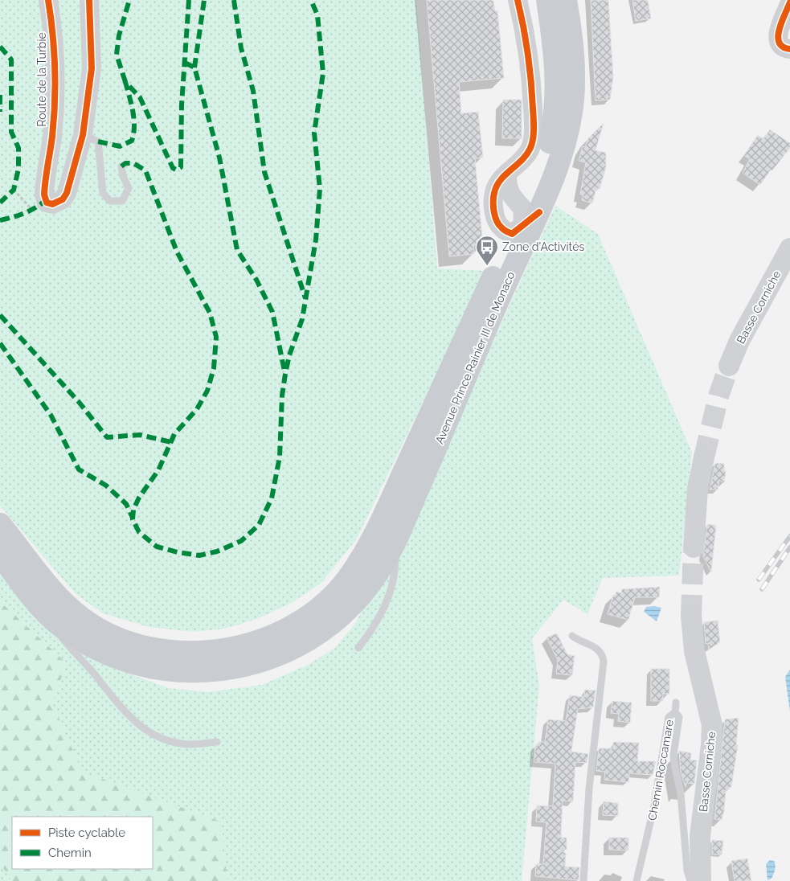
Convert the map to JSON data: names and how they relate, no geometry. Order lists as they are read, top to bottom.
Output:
{
  "streets": {
    "main road": ["Basse Corniche", "Avenue Prince Rainier III de Monaco"],
    "street": ["Route de la Turbie"],
    "lane": ["Chemin Roccamare"]
  },
  "places": {
    "bus stop": ["Zone d'Activités"]
  },
  "legend": ["Piste cyclable", "Chemin"]
}
